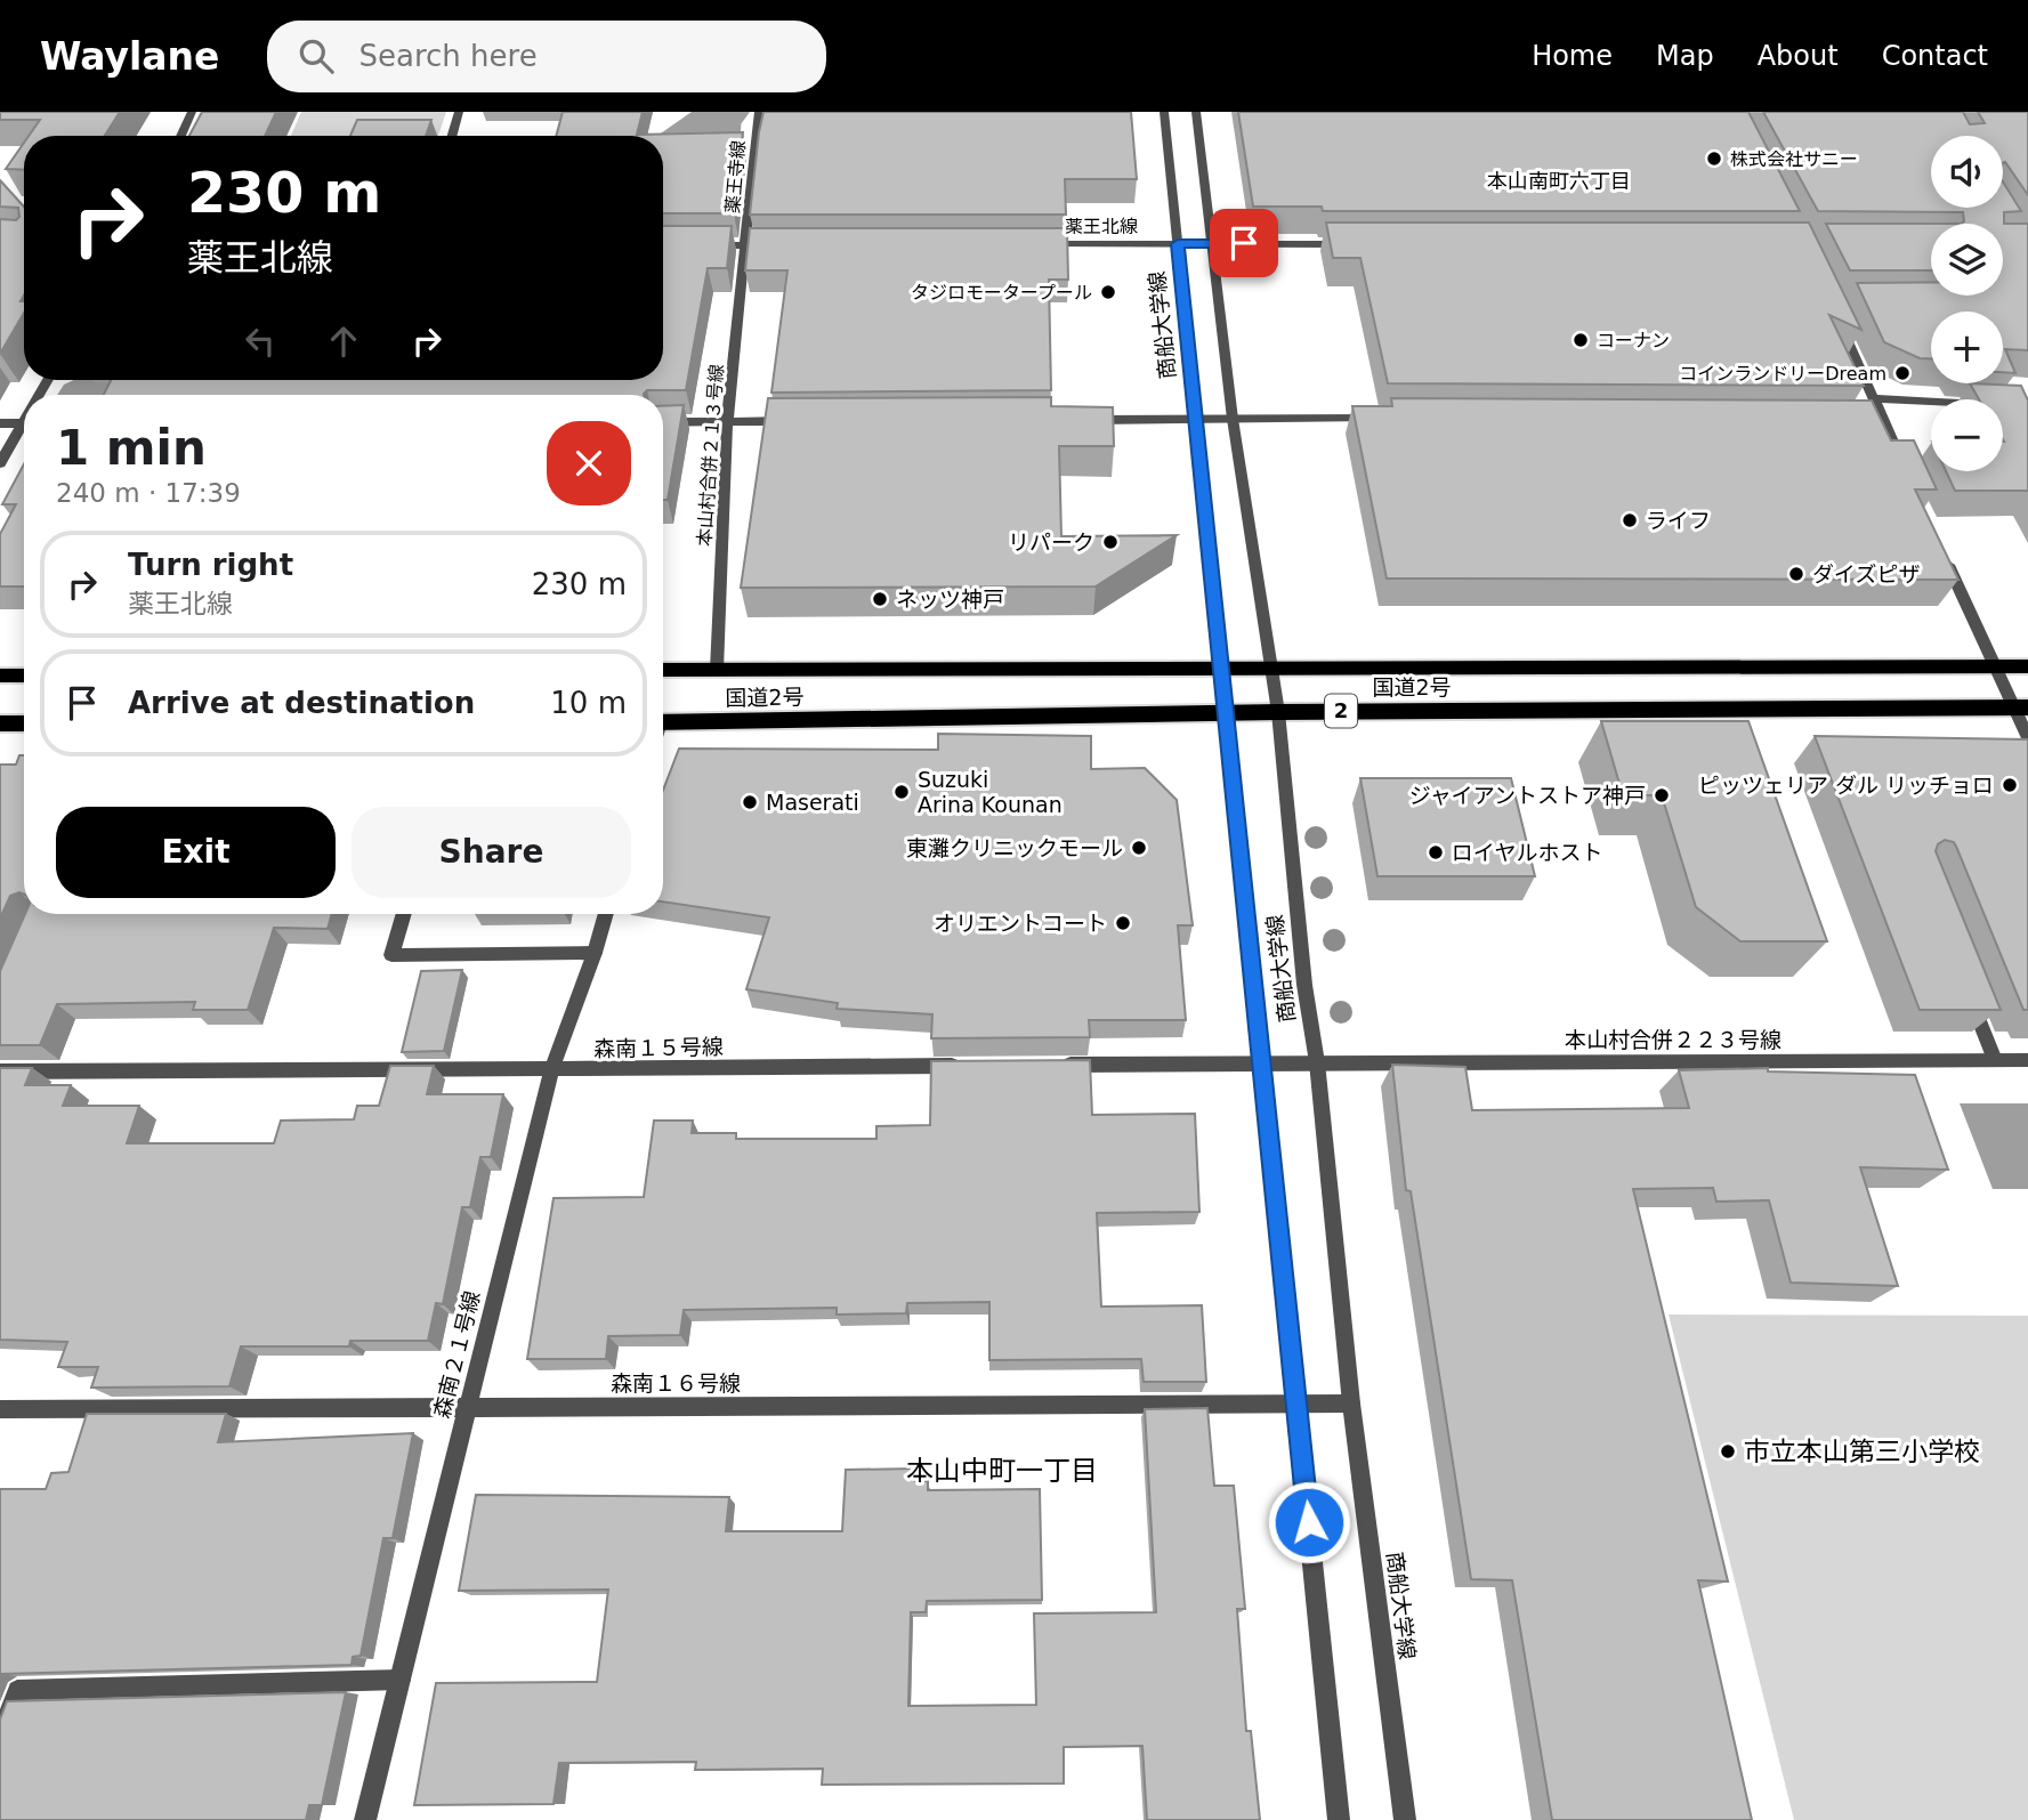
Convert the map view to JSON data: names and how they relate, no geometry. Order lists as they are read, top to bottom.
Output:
{
  "streets": {
    "highway": ["国道2号", "2"],
    "street": [
      "薬王寺線",
      "薬王北線",
      "商船大学線",
      "本山村合併２１３号線",
      "本山村合併２２３号線",
      "森南１５号線",
      "森南２１号線",
      "森南１６号線"
    ]
  },
  "crossings": [
    ["薬王寺線", "本山村合併２１３号線"],
    ["薬王北線", "商船大学線"],
    ["商船大学線", "国道2号"],
    ["商船大学線", "本山村合併２２３号線"],
    ["商船大学線", "森南１６号線"],
    ["本山村合併２１３号線", "国道2号"],
    ["森南１５号線", "森南２１号線"],
    ["森南２１号線", "森南１６号線"]
  ],
  "districts": ["本山南町六丁目", "本山中町一丁目"],
  "places": [
    "株式会社サニー",
    "タジロモータープール",
    "コーナン",
    "コインランドリーDream",
    "ライフ",
    "リパーク",
    "ダイズピザ",
    "ネッツ神戸",
    "ピッツェリア ダル リッチョロ",
    "Suzuki Arina Kounan",
    "ジャイアントストア神戸",
    "Maserati",
    "東灘クリニックモール",
    "ロイヤルホスト",
    "オリエントコート",
    "市立本山第三小学校"
  ],
  "page": {
    "header": "Waylane",
    "search": "Search here",
    "nav": [
      "Home",
      "Map",
      "About",
      "Contact"
    ],
    "map_buttons": ["+", "−"],
    "turn": ["230 m", "薬王北線"],
    "heading": ["1 min", "240 m · 17:39"],
    "list": [
      {
        "name": "Turn right",
        "note": "薬王北線",
        "value": "230 m"
      },
      {
        "name": "Arrive at destination",
        "value": "10 m"
      }
    ],
    "buttons": ["Exit", "Share"]
  }
}
